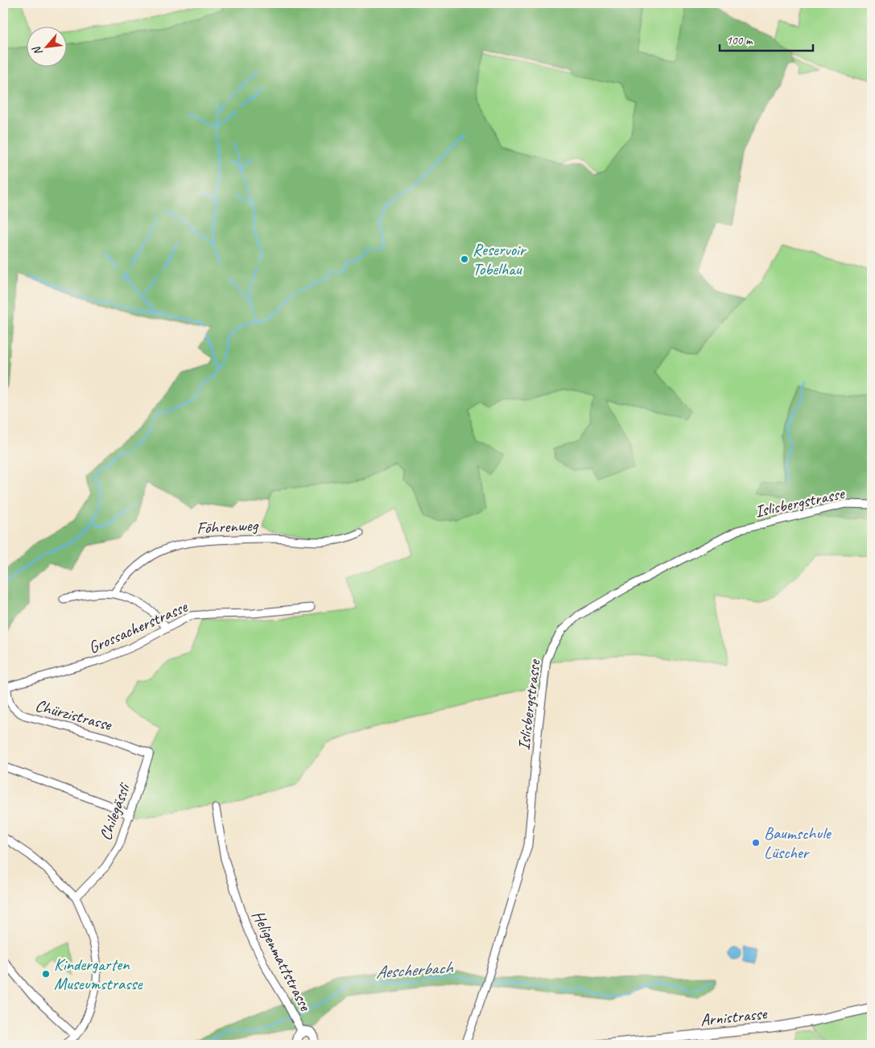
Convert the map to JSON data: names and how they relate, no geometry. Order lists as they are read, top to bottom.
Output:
{
  "streets": {
    "street": [
      "Islisbergstrasse",
      "Föhrenweg",
      "Grossacherstrasse",
      "Chürzistrasse",
      "Chilegässli",
      "Heligenmattstrasse",
      "Arnistrasse"
    ]
  },
  "crossings": [
    ["Grossacherstrasse", "Chürzistrasse"],
    ["Chürzistrasse", "Chilegässli"]
  ],
  "water": ["Aescherbach"],
  "places": ["Reservoir Tobelhau", "Baumschule Lüscher", "Kindergarten Museumstrasse"],
  "scale_bar": "100 m",
  "north": "bottom left"
}
